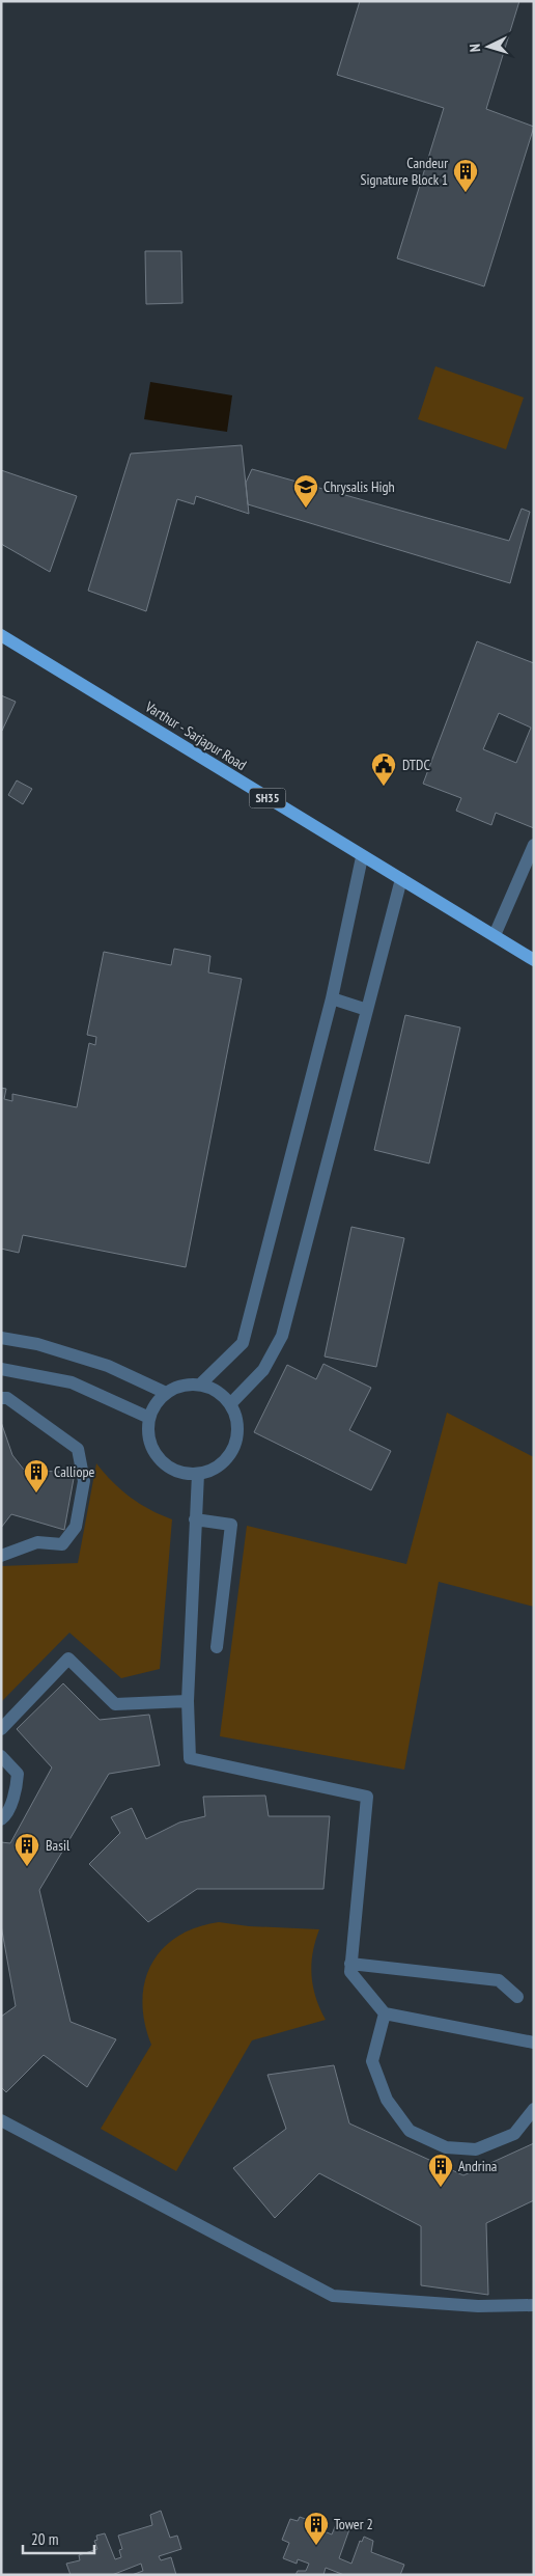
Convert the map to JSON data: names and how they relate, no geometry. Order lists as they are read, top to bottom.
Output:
{
  "streets": {
    "main road": ["Varthur - Sarjapur Road", "SH35"]
  },
  "places": {
    "building": [
      "Candeur Signature Block 1",
      "Calliope",
      "Basil",
      "Andrina",
      "Tower 2"
    ],
    "school or university": ["Chrysalis High"],
    "public building": ["DTDC"]
  },
  "scale_bar": "20 m",
  "north": "left"
}
